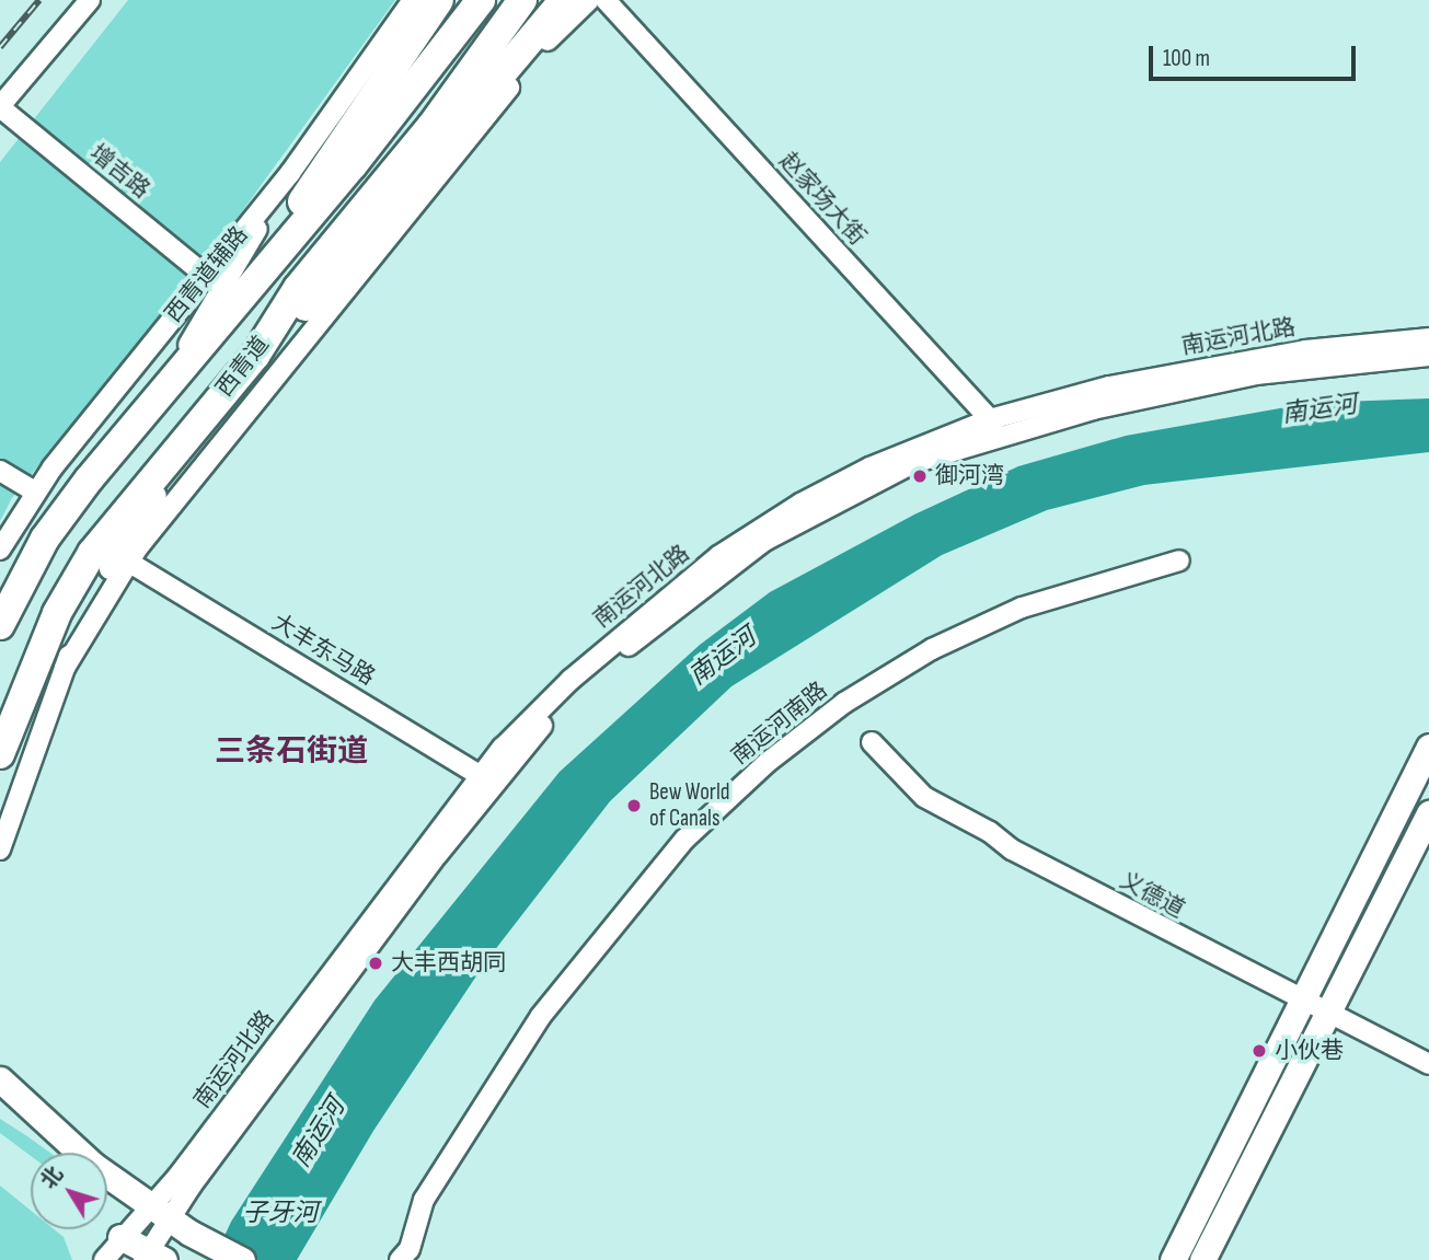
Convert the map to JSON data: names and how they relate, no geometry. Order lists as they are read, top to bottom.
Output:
{
  "streets": {
    "highway": ["西青道"],
    "street": [
      "增吉路",
      "赵家场大街",
      "西青道辅路",
      "南运河北路",
      "大丰东马路",
      "南运河南路",
      "义德道"
    ]
  },
  "crossings": [
    ["增吉路", "西青道辅路"],
    ["赵家场大街", "南运河北路"],
    ["南运河北路", "大丰东马路"]
  ],
  "districts": ["三条石街道"],
  "water": ["南运河", "子牙河"],
  "places": [
    "御河湾",
    "Bew World of Canals",
    "大丰西胡同",
    "小伙巷"
  ],
  "scale_bar": "100 m",
  "north": "top left"
}
